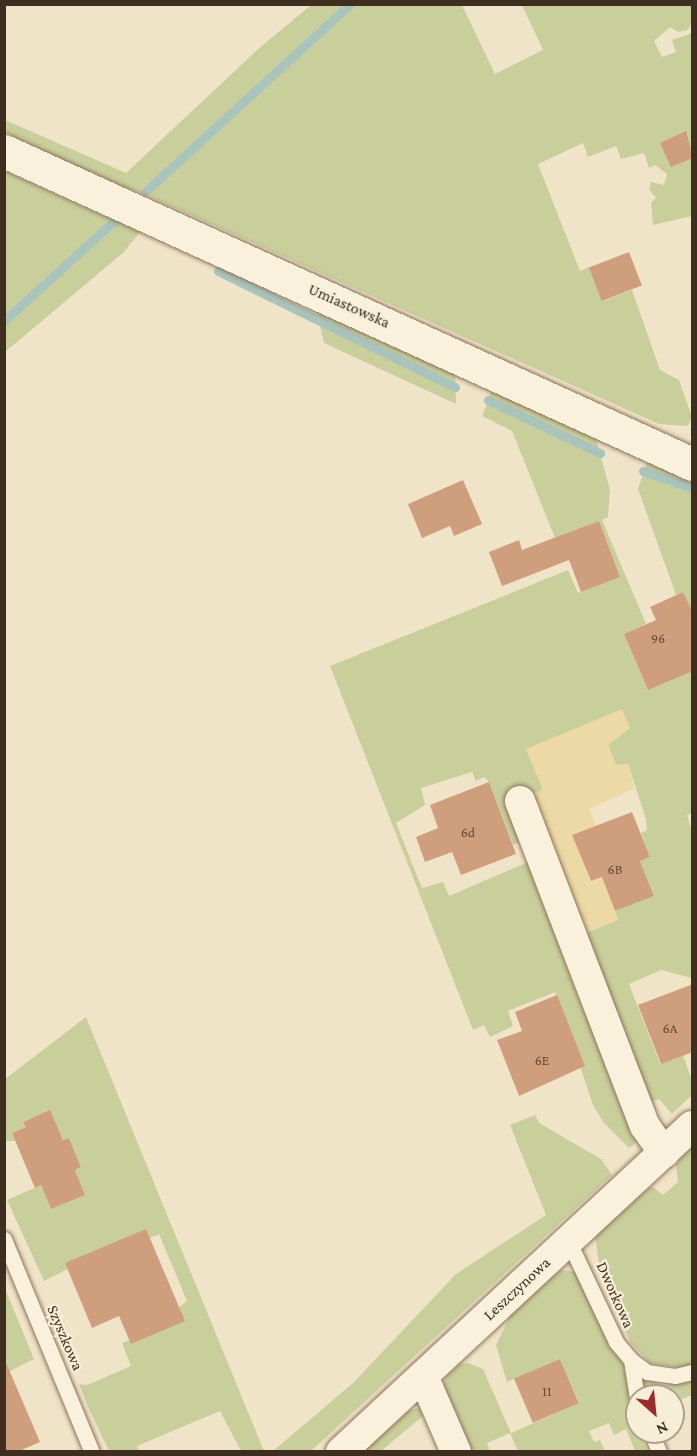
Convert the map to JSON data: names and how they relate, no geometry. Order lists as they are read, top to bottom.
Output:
{
  "streets": {
    "main road": ["Umiastowska"],
    "street": ["Leszczynowa"],
    "lane": ["Dworkowa", "Szyszkowa"]
  },
  "crossings": [
    ["Leszczynowa", "Dworkowa"]
  ],
  "house_numbers": [
    "96",
    "6d",
    "6B",
    "6A",
    "6E",
    "11"
  ],
  "north": "bottom right"
}
